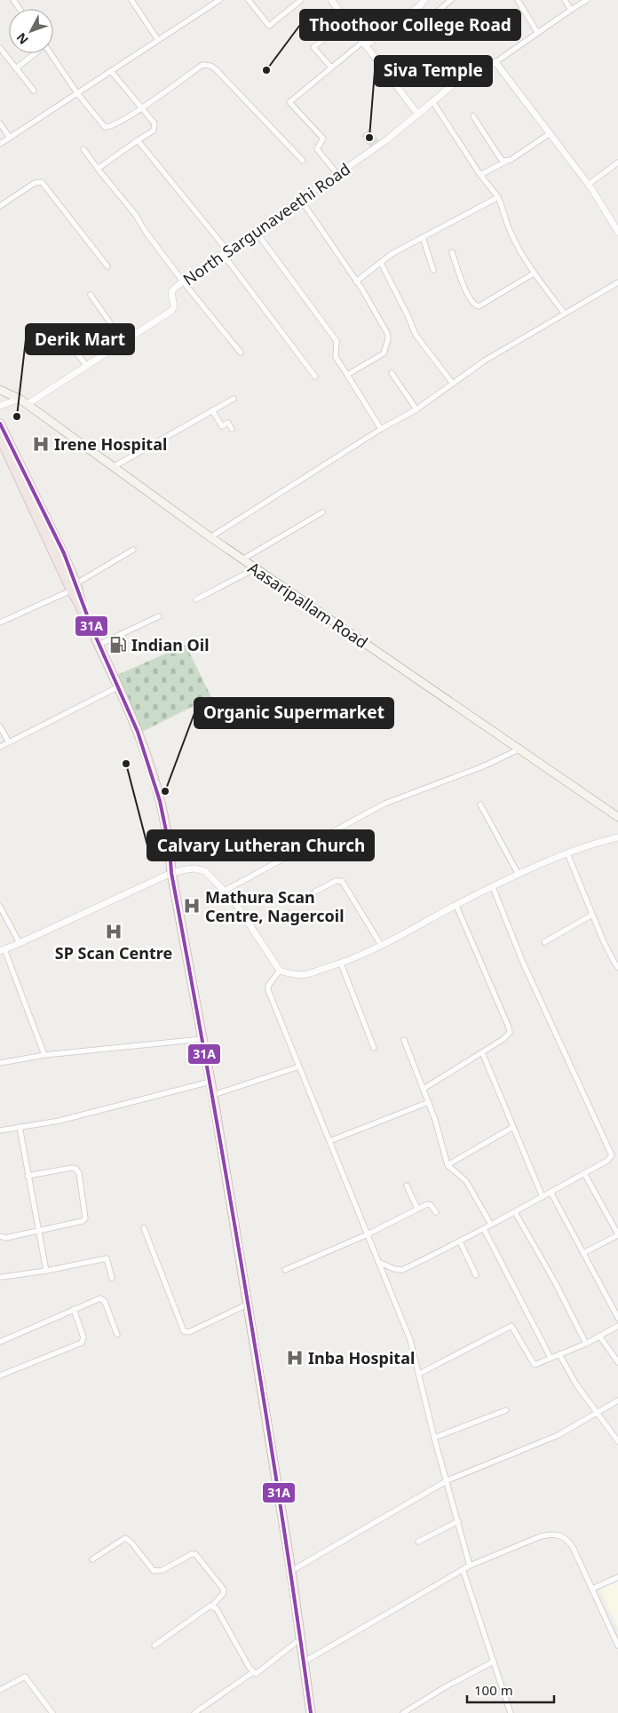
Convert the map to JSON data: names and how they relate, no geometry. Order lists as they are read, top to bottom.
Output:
{
  "streets": {
    "main road": ["Aasaripallam Road"],
    "street": ["North Sargunaveethi Road"]
  },
  "crossings": [
    ["North Sargunaveethi Road", "Aasaripallam Road"]
  ],
  "places": {
    "other": [
      "Thoothoor College Road",
      "Siva Temple",
      "Derik Mart",
      "Calvary Lutheran Church",
      "Organic Supermarket"
    ],
    "hospital": [
      "Irene Hospital",
      "Mathura Scan Centre, Nagercoil",
      "SP Scan Centre",
      "Inba Hospital"
    ],
    "fuel station": ["Indian Oil"]
  },
  "lines": ["transit line 31A"],
  "scale_bar": "100 m",
  "north": "bottom left"
}
